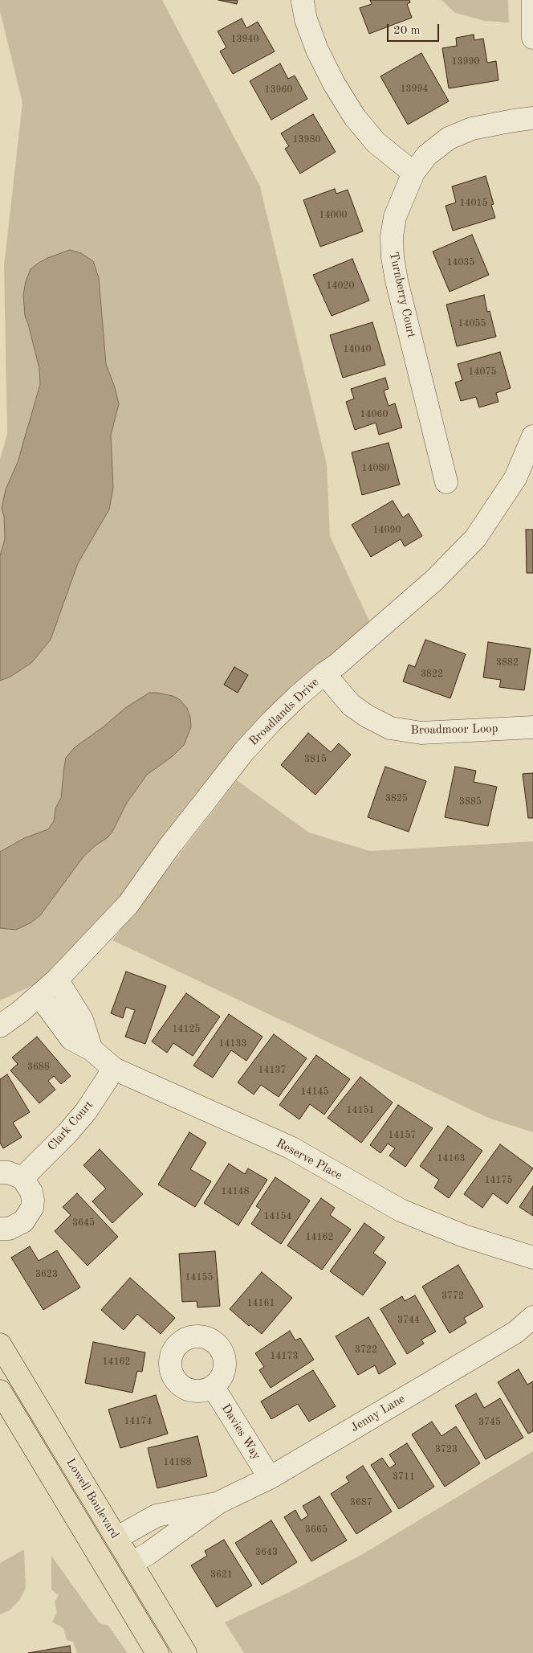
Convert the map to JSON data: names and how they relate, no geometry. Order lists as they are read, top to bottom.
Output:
{
  "streets": {
    "main road": ["Lowell Boulevard"],
    "street": [
      "Turnberry Court",
      "Broadlands Drive",
      "Broadmoor Loop",
      "Clark Court",
      "Reserve Place",
      "Jenny Lane",
      "Davies Way"
    ]
  },
  "crossings": [
    ["Broadlands Drive", "Broadmoor Loop"],
    ["Broadlands Drive", "Reserve Place"],
    ["Clark Court", "Reserve Place"],
    ["Jenny Lane", "Davies Way"],
    ["Jenny Lane", "Lowell Boulevard"]
  ],
  "house_numbers": [
    "13940",
    "13990",
    "13994",
    "13960",
    "13980",
    "14015",
    "14000",
    "14035",
    "14020",
    "14055",
    "14040",
    "14075",
    "14060",
    "14080",
    "14090",
    "3882",
    "3822",
    "3815",
    "3825",
    "3885",
    "14125",
    "14133",
    "3688",
    "14137",
    "14145",
    "14151",
    "14157",
    "14163",
    "14175",
    "14148",
    "14154",
    "3645",
    "14162",
    "3623",
    "14155",
    "3772",
    "14161",
    "3744",
    "3722",
    "14173",
    "14162",
    "14174",
    "3745",
    "3723",
    "14188",
    "3711",
    "3687",
    "3665",
    "3643",
    "3621"
  ],
  "scale_bar": "20 m"
}
